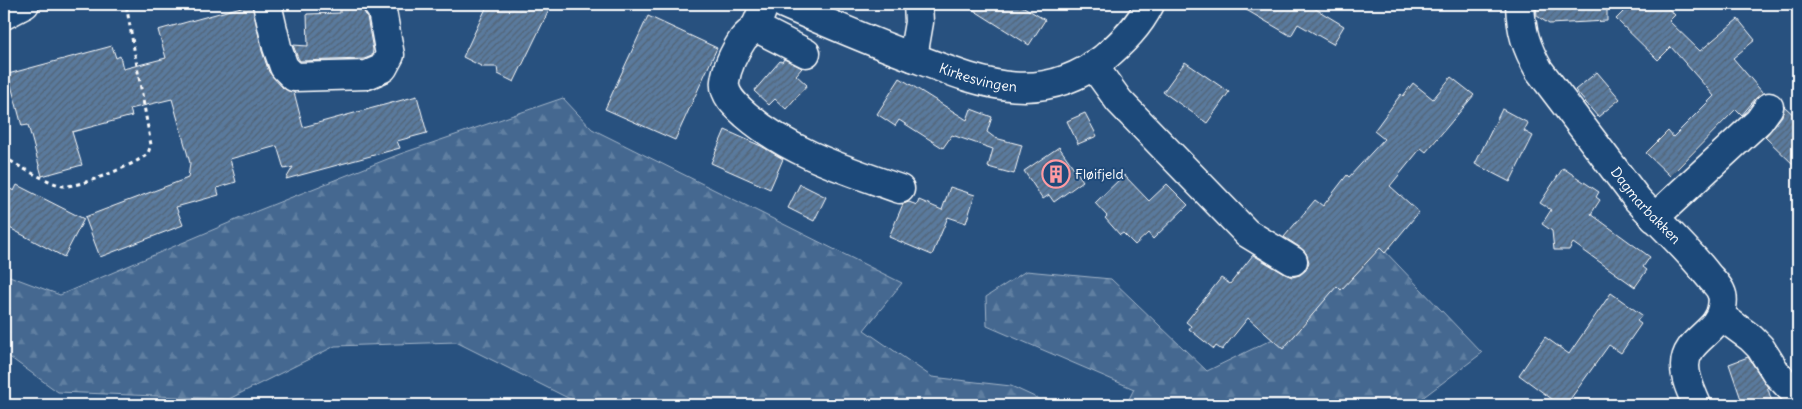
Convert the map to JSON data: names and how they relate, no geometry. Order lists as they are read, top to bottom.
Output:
{
  "streets": {
    "street": ["Kirkesvingen", "Dagmarbakken"]
  },
  "places": {
    "building": ["Fløifjeld"]
  }
}
